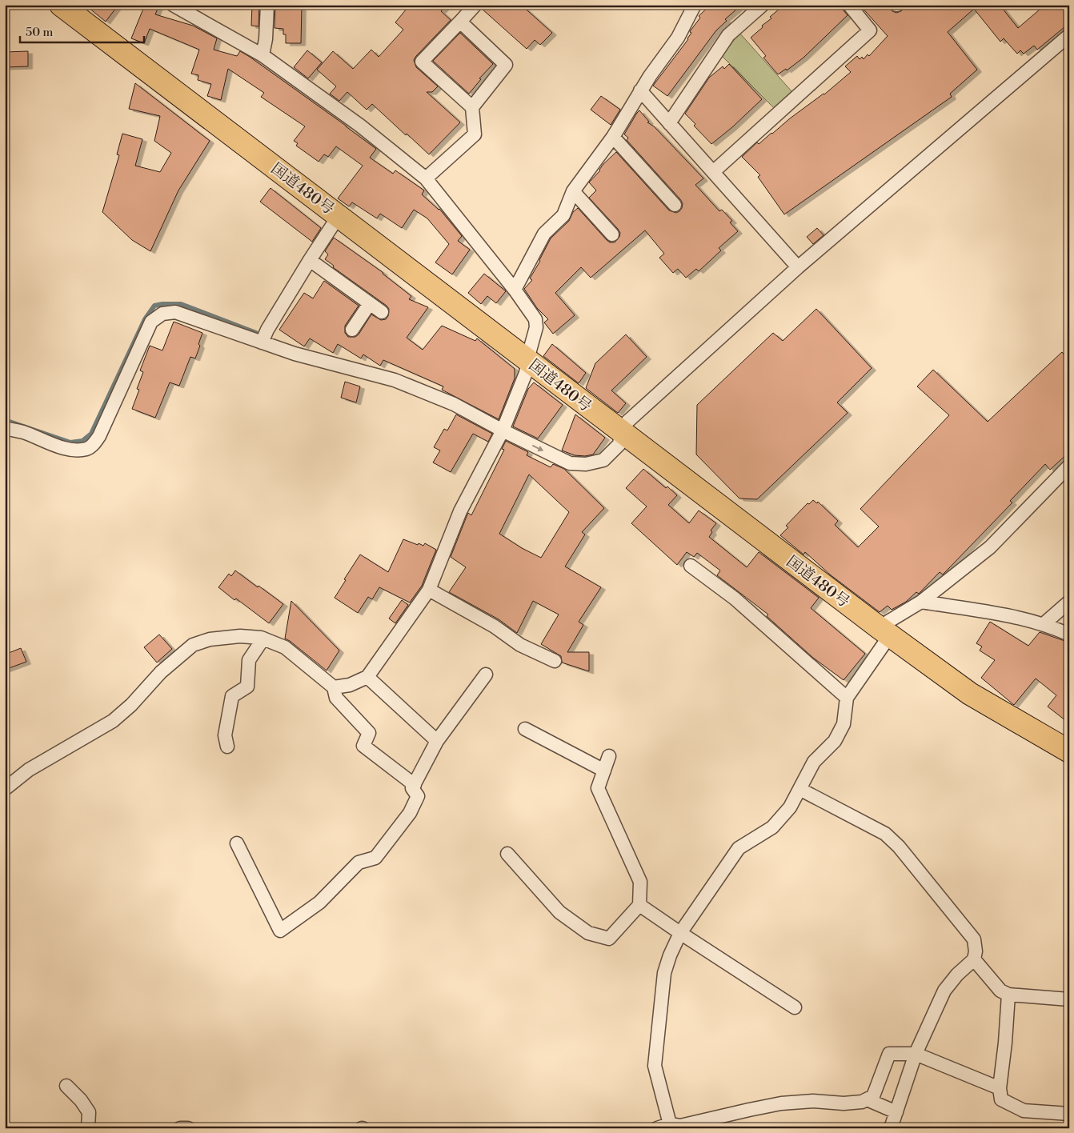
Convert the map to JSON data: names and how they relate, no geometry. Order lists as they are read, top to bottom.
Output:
{
  "streets": {
    "highway": ["国道480号"]
  },
  "scale_bar": "50 m"
}
